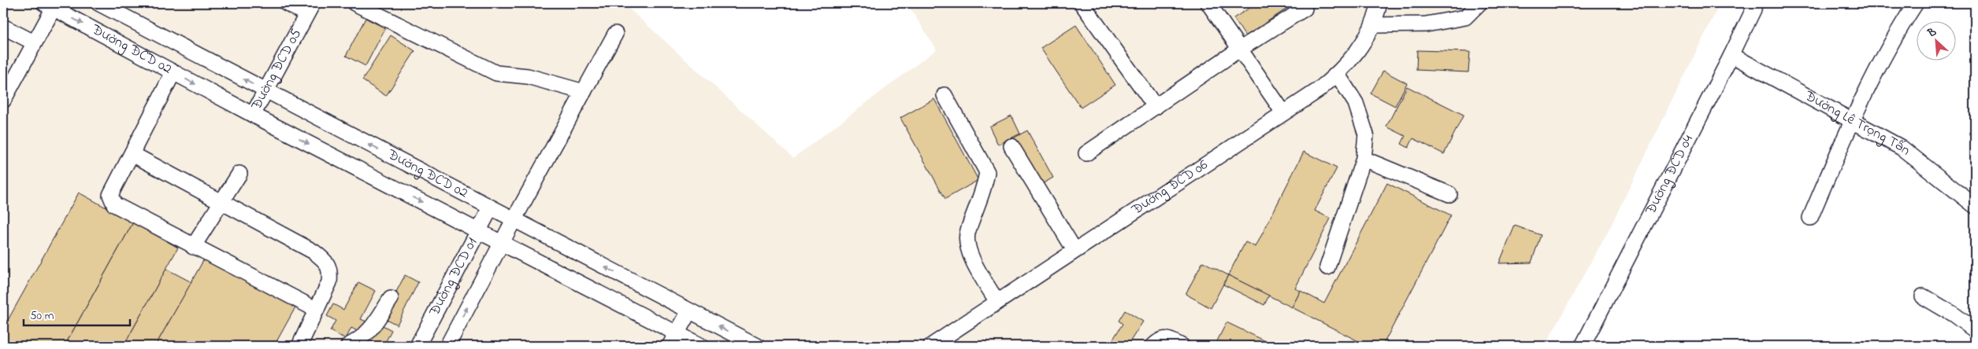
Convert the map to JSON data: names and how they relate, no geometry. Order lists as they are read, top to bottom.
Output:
{
  "streets": {
    "street": [
      "Đường ĐCD 02",
      "Đường ĐCD 05",
      "Đường Lê Trọng Tấn",
      "Đường ĐCD 04",
      "Đường ĐCD 06",
      "Đường ĐCD 01"
    ]
  },
  "crossings": [
    ["Đường ĐCD 02", "Đường ĐCD 05"],
    ["Đường ĐCD 02", "Đường ĐCD 01"],
    ["Đường Lê Trọng Tấn", "Đường ĐCD 04"]
  ],
  "scale_bar": "50 m",
  "north": "top left"
}
